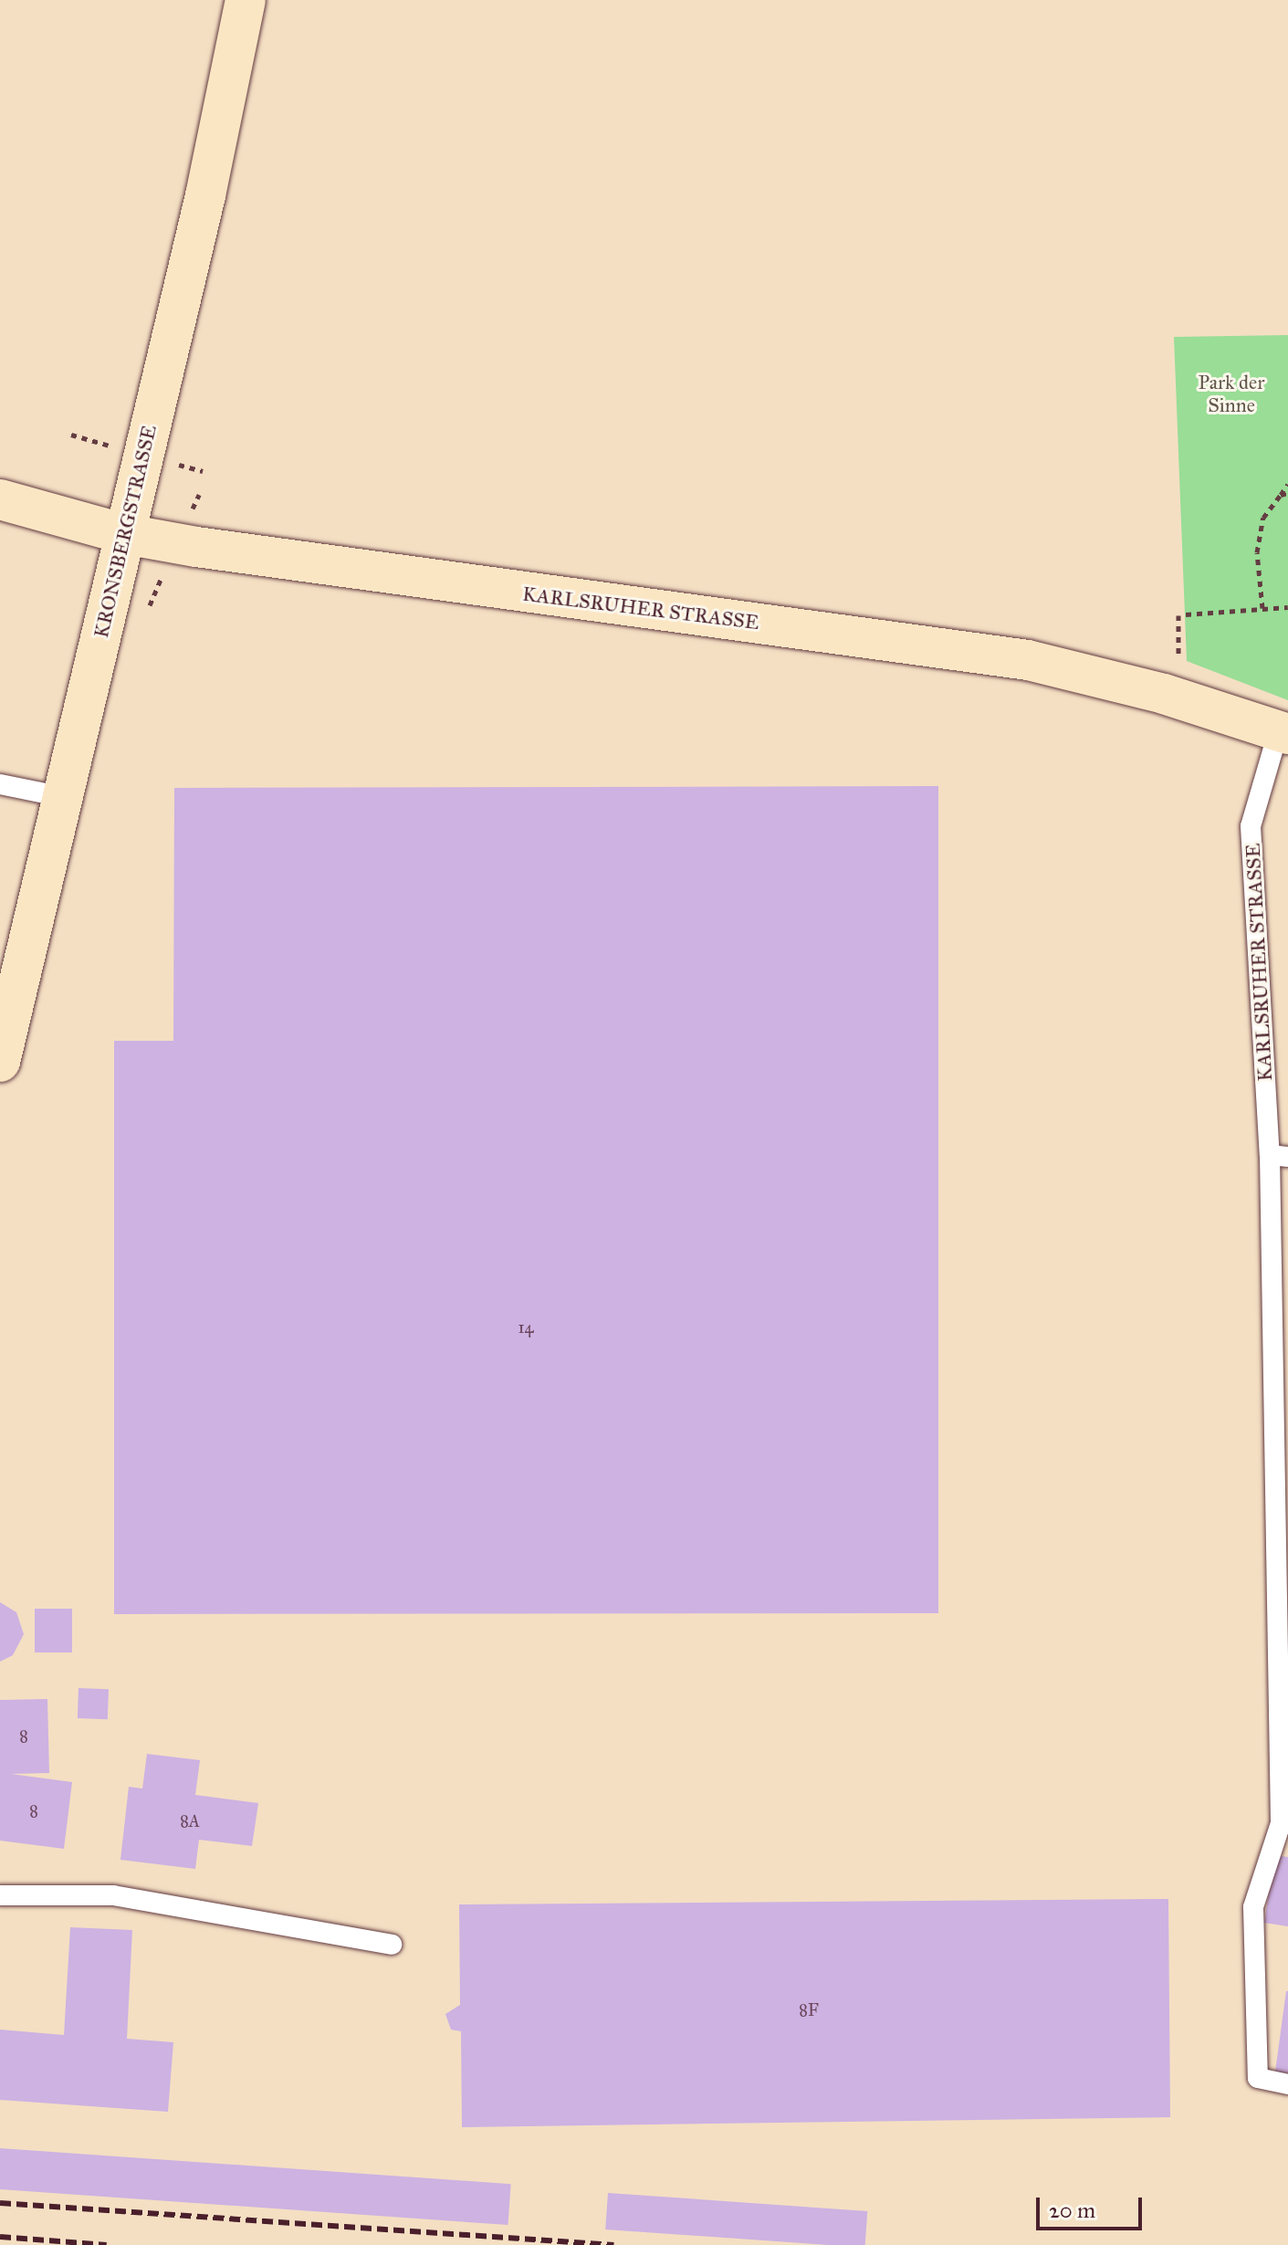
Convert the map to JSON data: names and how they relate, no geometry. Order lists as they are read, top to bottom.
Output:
{
  "streets": {
    "main road": ["KRONSBERGSTRASSE", "KARLSRUHER STRASSE"]
  },
  "crossings": [
    ["KRONSBERGSTRASSE", "KARLSRUHER STRASSE"]
  ],
  "parks": ["Park der Sinne"],
  "house_numbers": [
    "14",
    "8",
    "8",
    "8A",
    "8F"
  ],
  "scale_bar": "20 m"
}
